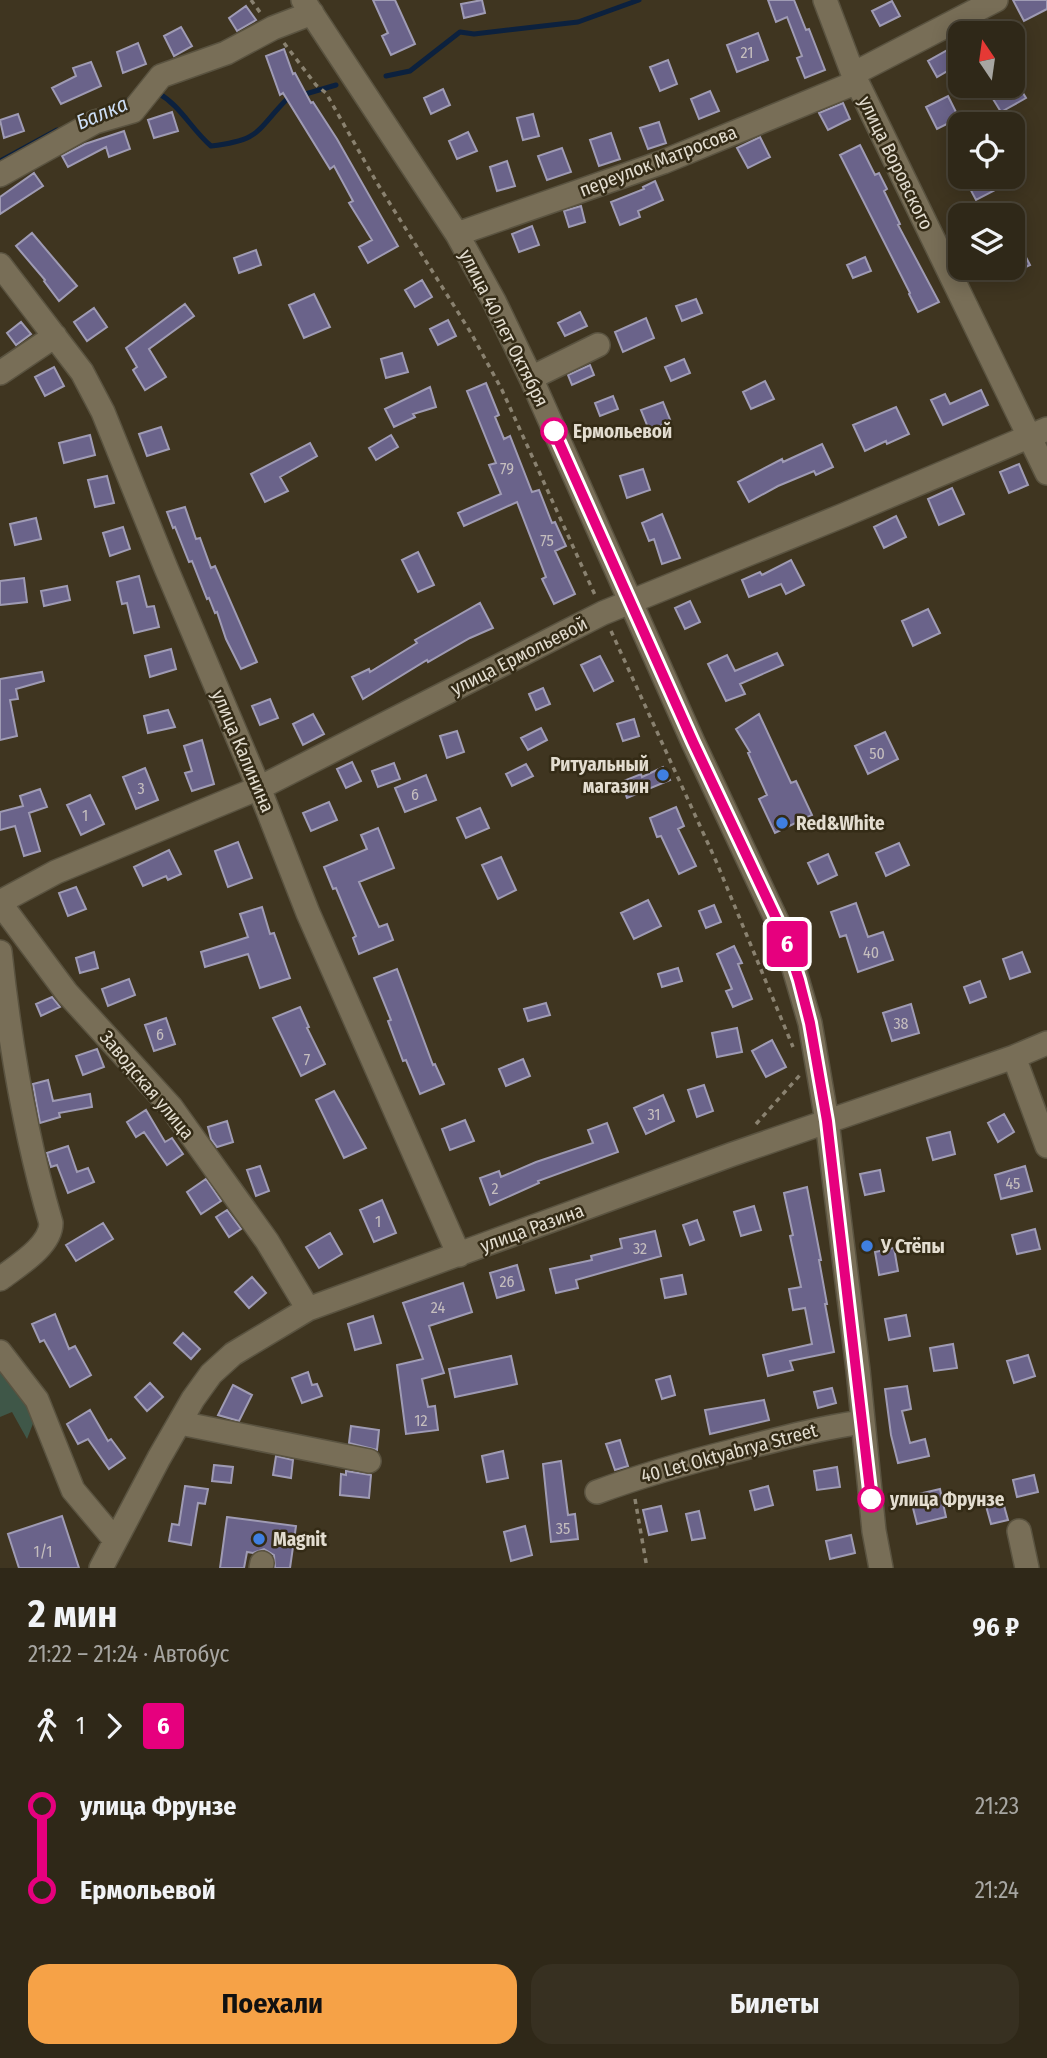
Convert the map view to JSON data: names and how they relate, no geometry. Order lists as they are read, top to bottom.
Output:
{
  "streets": {
    "street": [
      "переулок Матросова",
      "улица Воровского",
      "улица 40 лет Октября",
      "улица Ермольевой",
      "улица Калинина",
      "Заводская улица",
      "улица Разина",
      "40 Let Oktyabrya Street"
    ]
  },
  "crossings": [
    ["переулок Матросова", "улица Воровского"],
    ["переулок Матросова", "улица 40 лет Октября"],
    ["улица Воровского", "улица Ермольевой"],
    ["улица 40 лет Октября", "улица Ермольевой"],
    ["улица 40 лет Октября", "улица Разина"],
    ["улица 40 лет Октября", "40 Let Oktyabrya Street"],
    ["улица Ермольевой", "улица Калинина"],
    ["улица Ермольевой", "Заводская улица"],
    ["улица Калинина", "улица Разина"],
    ["Заводская улица", "улица Разина"]
  ],
  "water": ["Балка"],
  "places": [
    "Ермольевой",
    "Ритуальный магазин",
    "Red&White",
    "У Стёпы",
    "улица Фрунзе",
    "Magnit"
  ],
  "lines": ["bus line 6"],
  "house_numbers": [
    "21",
    "79",
    "75",
    "50",
    "3",
    "6",
    "1",
    "40",
    "38",
    "6",
    "7",
    "31",
    "45",
    "2",
    "1",
    "32",
    "26",
    "24",
    "12",
    "35",
    "1/1"
  ],
  "north": "top",
  "page": {
    "on_map": "6",
    "heading": ["2 мин", "21:22 – 21:24 · Автобус", "96 ₽"],
    "legs": ["1", "6"],
    "list": [
      {
        "name": "улица Фрунзе",
        "value": "21:23"
      },
      {
        "name": "Ермольевой",
        "value": "21:24"
      }
    ],
    "buttons": ["Поехали", "Билеты"]
  }
}
